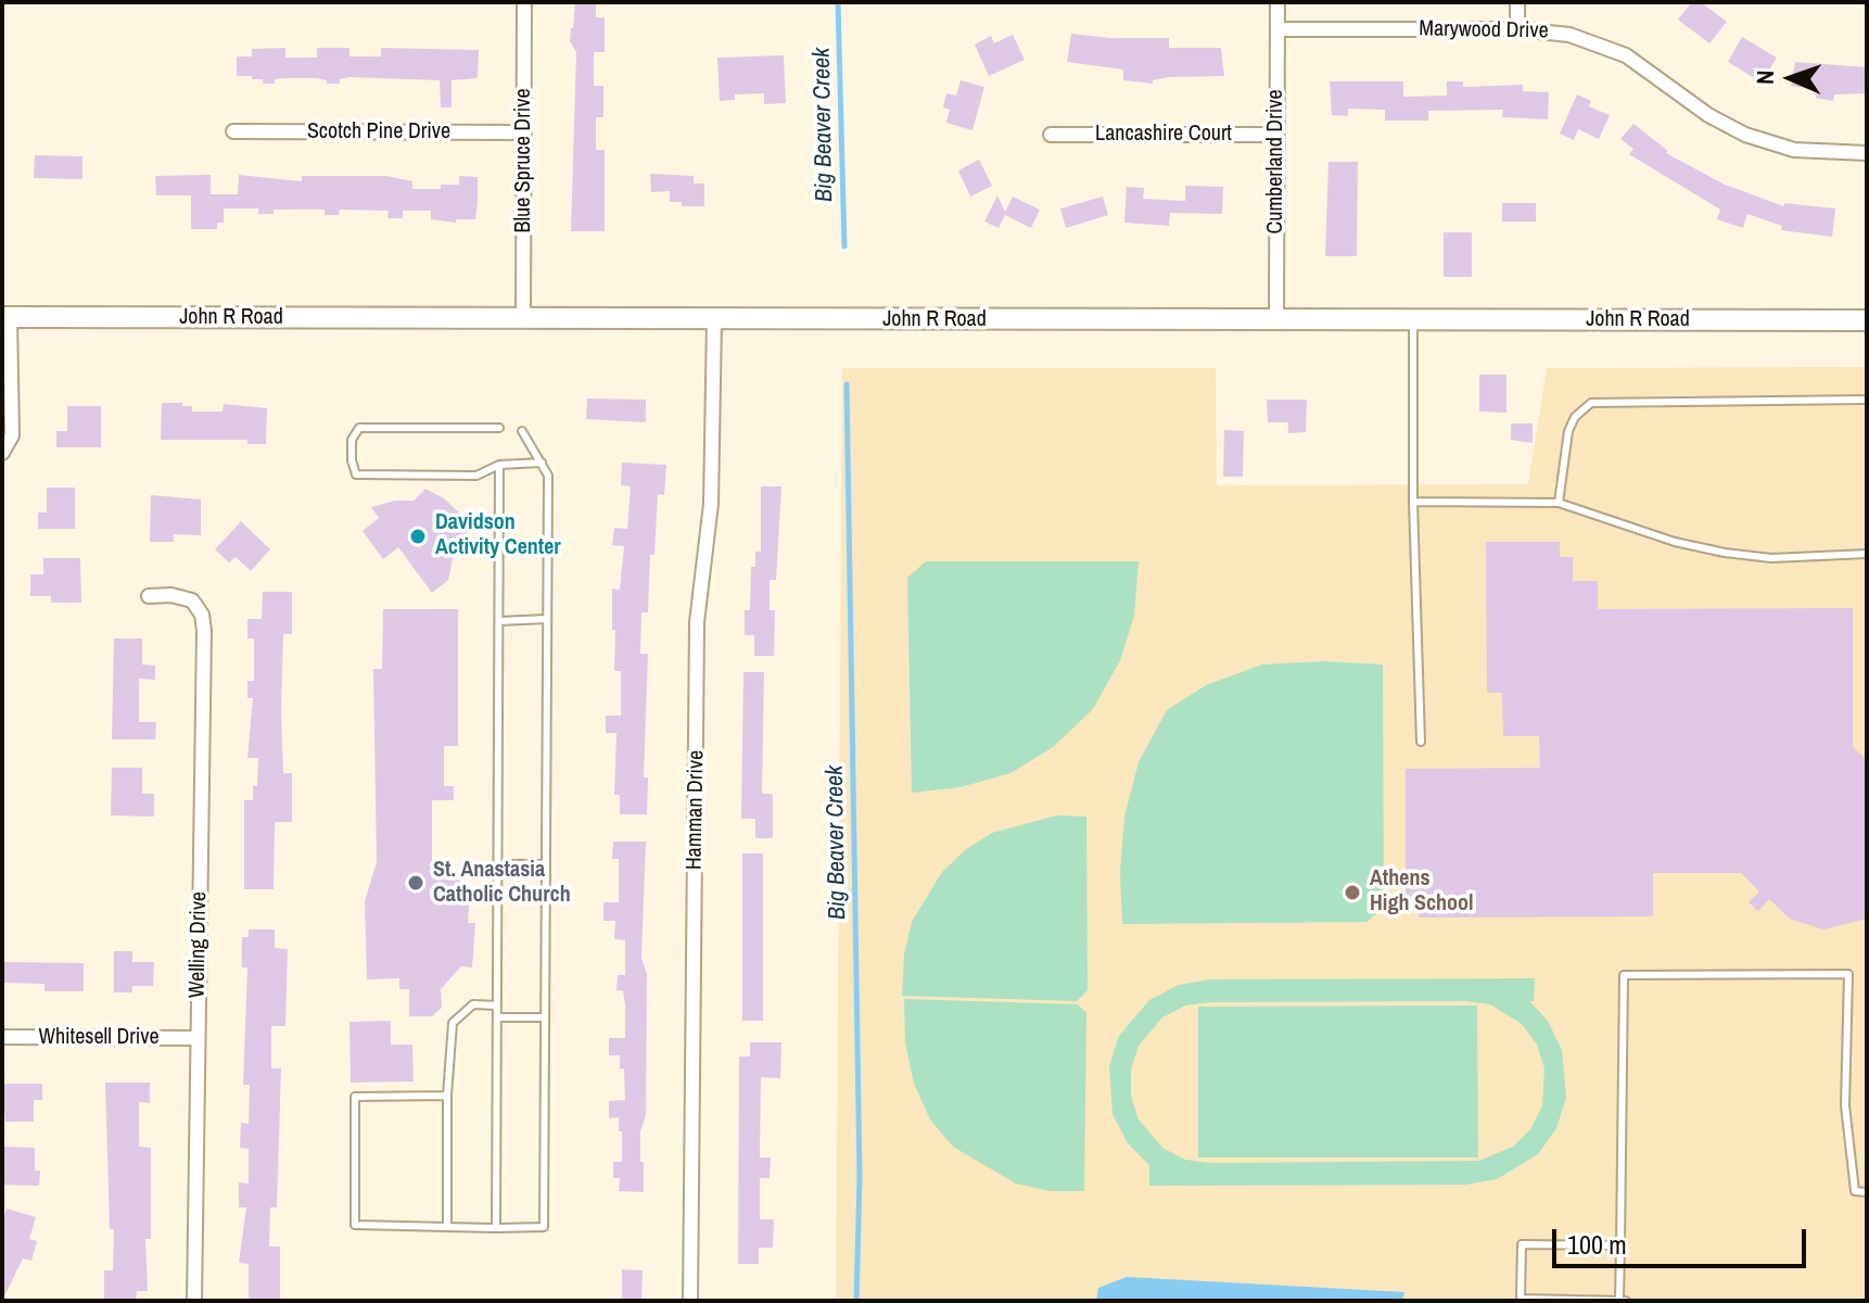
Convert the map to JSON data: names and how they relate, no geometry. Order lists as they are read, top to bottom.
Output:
{
  "streets": {
    "main road": ["John R Road"],
    "street": [
      "Marywood Drive",
      "Scotch Pine Drive",
      "Lancashire Court",
      "Blue Spruce Drive",
      "Cumberland Drive",
      "Hamman Drive",
      "Welling Drive",
      "Whitesell Drive"
    ]
  },
  "crossings": [
    ["Marywood Drive", "Cumberland Drive"],
    ["Scotch Pine Drive", "Blue Spruce Drive"],
    ["Lancashire Court", "Cumberland Drive"],
    ["Blue Spruce Drive", "John R Road"],
    ["Cumberland Drive", "John R Road"],
    ["John R Road", "Hamman Drive"],
    ["Welling Drive", "Whitesell Drive"]
  ],
  "water": ["Big Beaver Creek"],
  "places": ["Davidson Activity Center", "St. Anastasia Catholic Church", "Athens High School"],
  "scale_bar": "100 m",
  "north": "left"
}
